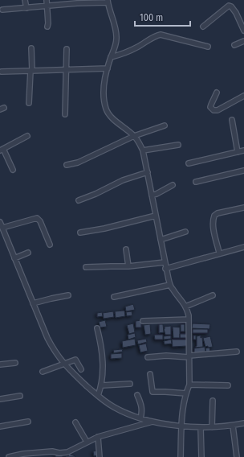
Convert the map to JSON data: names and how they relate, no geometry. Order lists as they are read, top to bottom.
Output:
{
  "scale_bar": "100 m"
}
